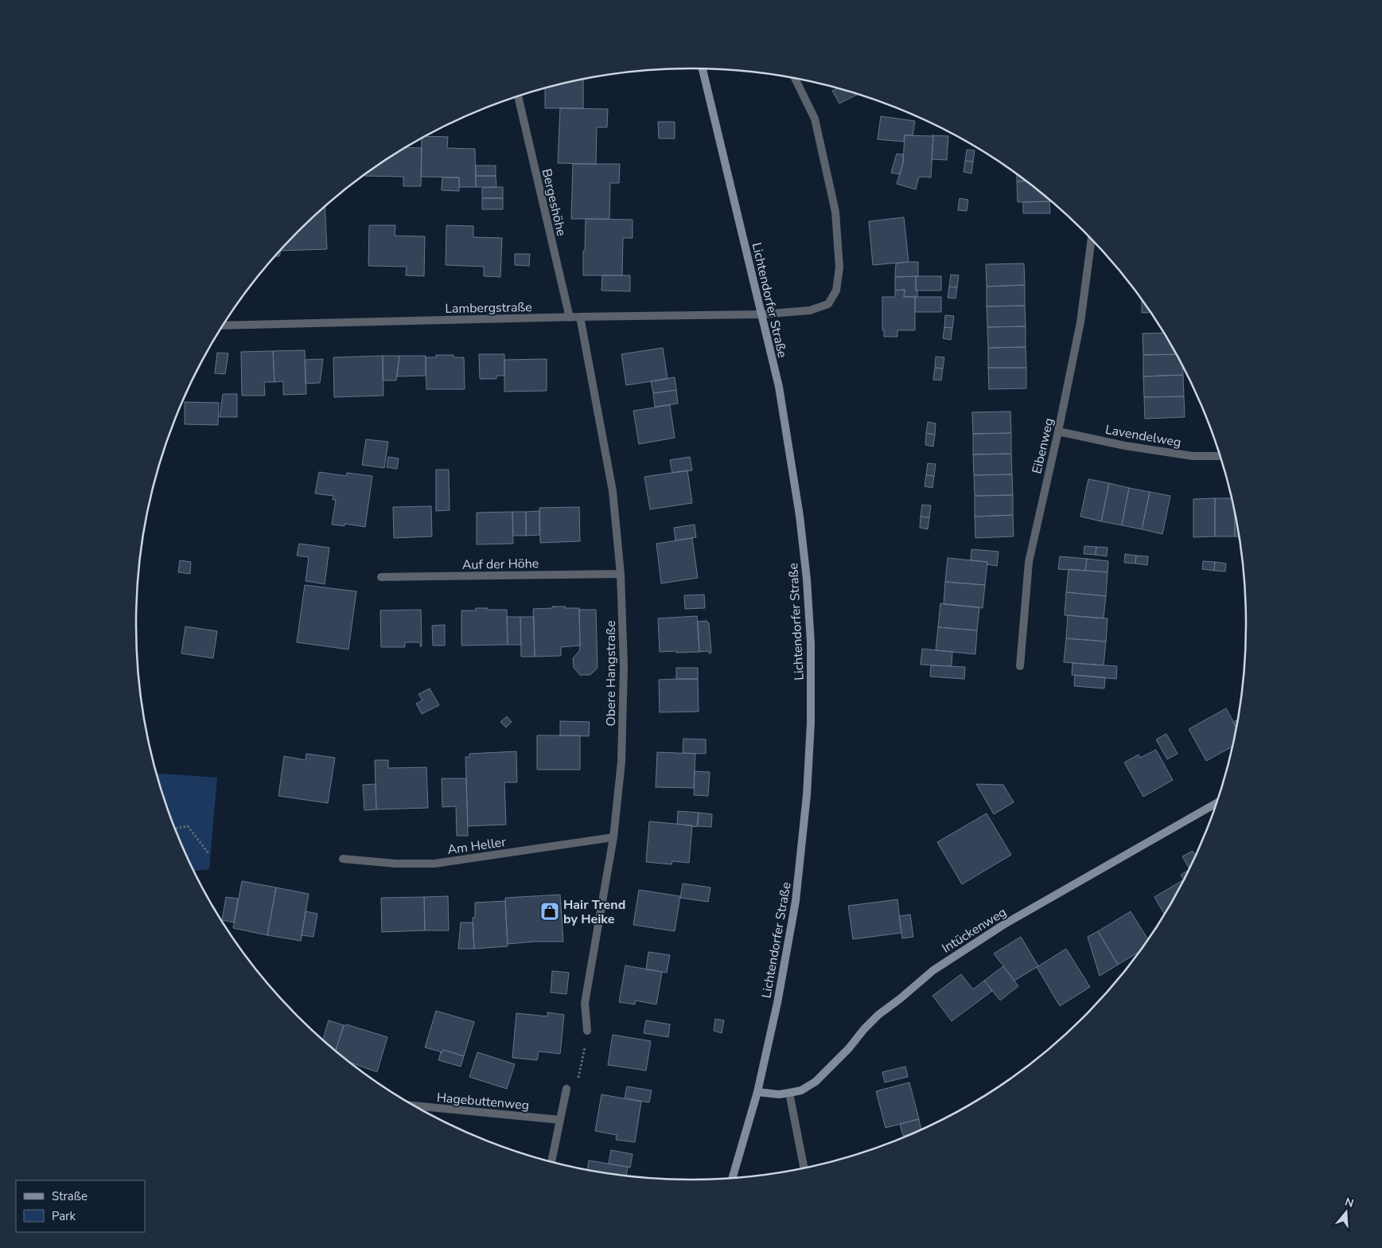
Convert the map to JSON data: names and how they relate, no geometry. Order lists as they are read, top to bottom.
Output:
{
  "streets": {
    "main road": ["Lichtendorfer Straße", "Intückenweg"],
    "street": [
      "Bergeshöhe",
      "Lambergstraße",
      "Lavendelweg",
      "Eibenweg",
      "Auf der Höhe",
      "Obere Hangstraße",
      "Am Heller",
      "Hagebuttenweg"
    ]
  },
  "crossings": [
    ["Bergeshöhe", "Lambergstraße"],
    ["Lichtendorfer Straße", "Lambergstraße"],
    ["Lichtendorfer Straße", "Intückenweg"],
    ["Lambergstraße", "Obere Hangstraße"],
    ["Lavendelweg", "Eibenweg"],
    ["Auf der Höhe", "Obere Hangstraße"],
    ["Obere Hangstraße", "Am Heller"]
  ],
  "places": {
    "shop": ["Hair Trend by Heike"]
  },
  "legend": ["Straße", "Park"],
  "north": "top"
}
